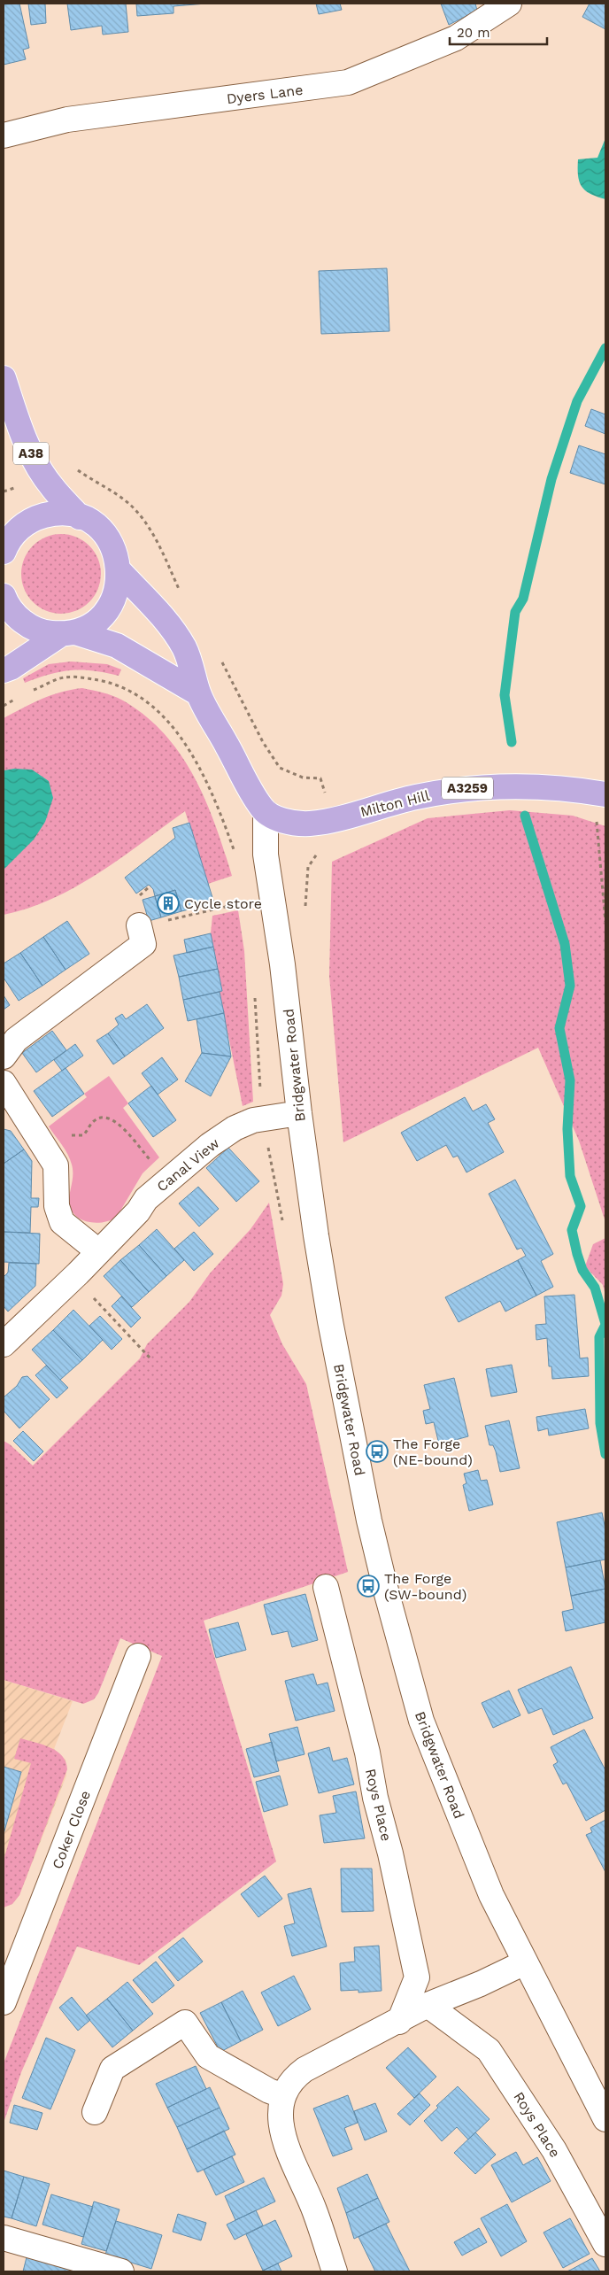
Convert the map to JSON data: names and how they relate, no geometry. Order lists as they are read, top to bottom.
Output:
{
  "streets": {
    "main road": ["A38", "A3259", "Milton Hill"],
    "street": [
      "Dyers Lane",
      "Bridgwater Road",
      "Canal View",
      "Roys Place",
      "Coker Close"
    ]
  },
  "crossings": [
    ["Milton Hill", "Bridgwater Road"],
    ["Bridgwater Road", "Canal View"]
  ],
  "places": {
    "building": ["Cycle store"],
    "bus stop": ["The Forge (NE-bound)", "The Forge (SW-bound)"]
  },
  "scale_bar": "20 m"
}
